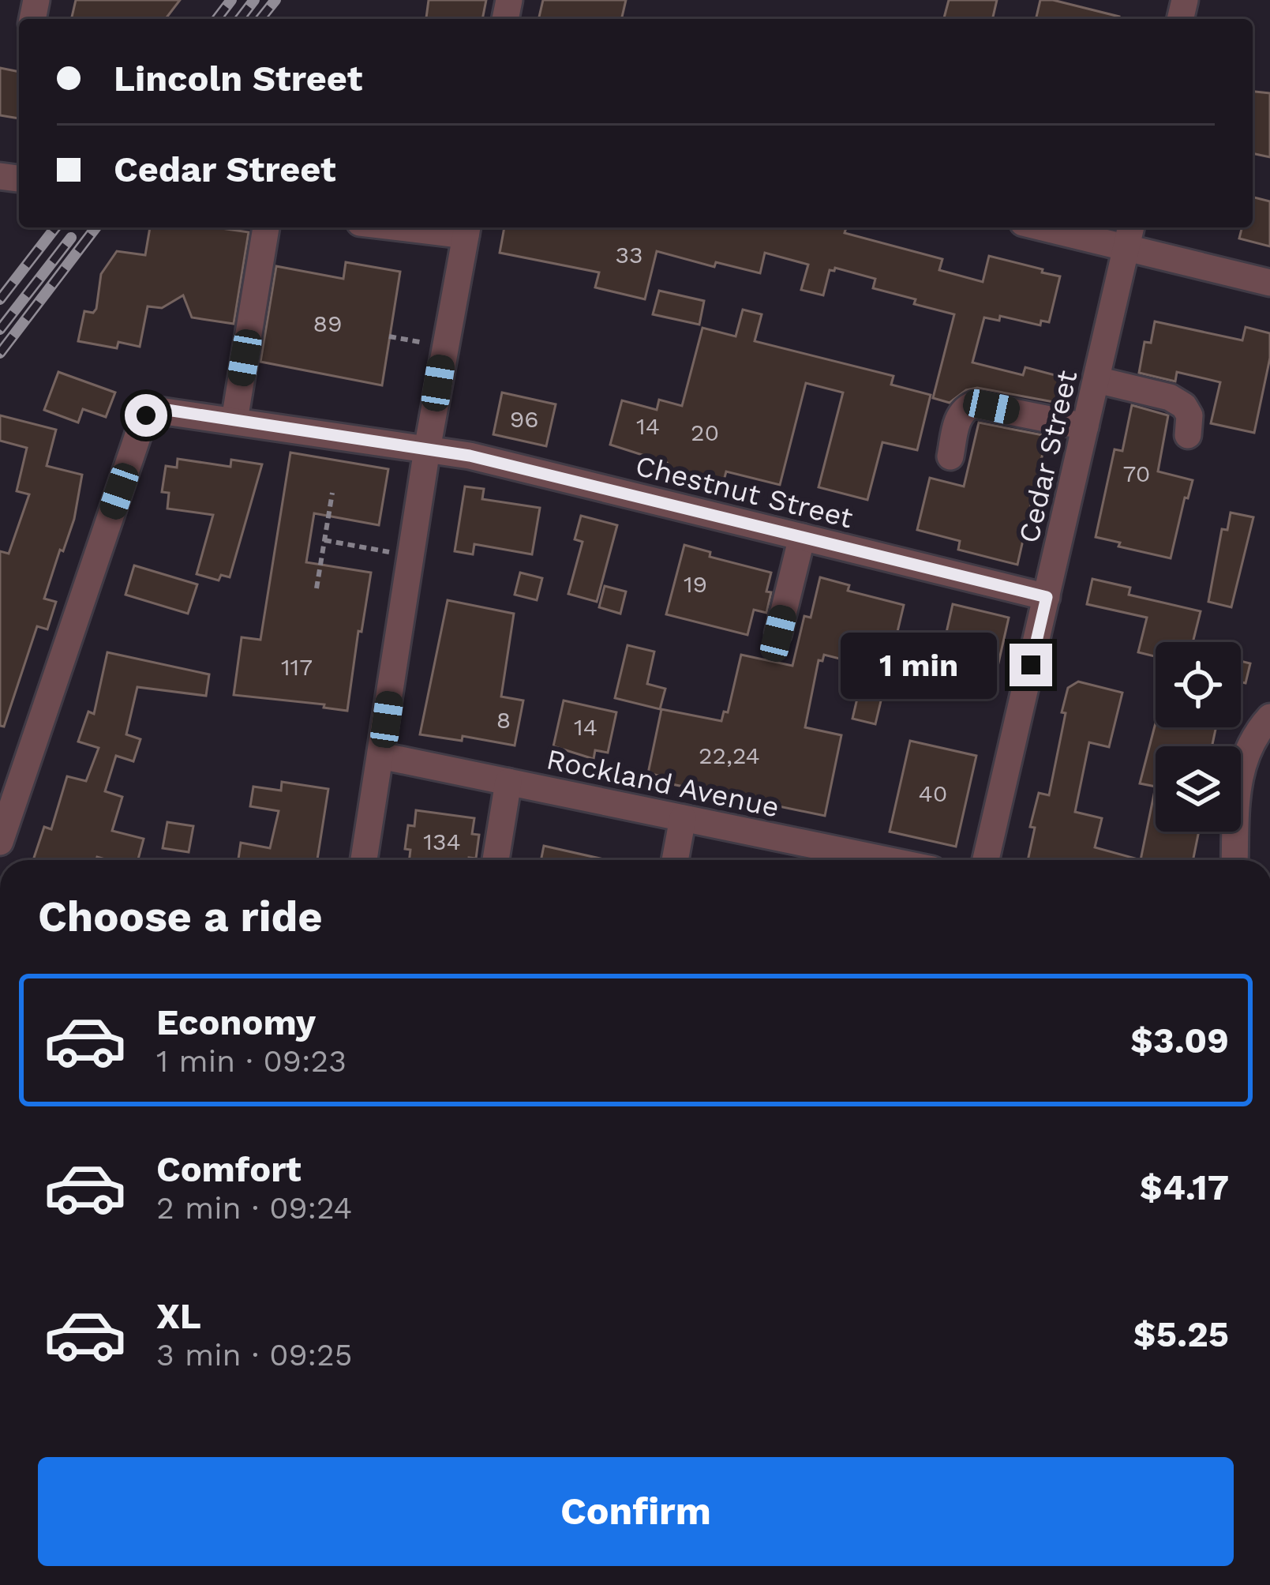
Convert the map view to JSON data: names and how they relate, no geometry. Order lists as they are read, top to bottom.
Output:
{
  "streets": {
    "street": ["Cedar Street", "Chestnut Street", "Rockland Avenue"]
  },
  "crossings": [
    ["Cedar Street", "Chestnut Street"]
  ],
  "house_numbers": [
    "33",
    "89",
    "96",
    "14",
    "20",
    "70",
    "19",
    "117",
    "8",
    "14",
    "22,24",
    "40",
    "134"
  ],
  "page": {
    "banner": ["Lincoln Street", "Cedar Street"],
    "bubble": "1 min",
    "heading": "Choose a ride",
    "list": [
      {
        "name": "Economy",
        "note": "1 min · 09:23",
        "value": "$3.09"
      },
      {
        "name": "Comfort",
        "note": "2 min · 09:24",
        "value": "$4.17"
      },
      {
        "name": "XL",
        "note": "3 min · 09:25",
        "value": "$5.25"
      }
    ],
    "buttons": "Confirm"
  }
}
